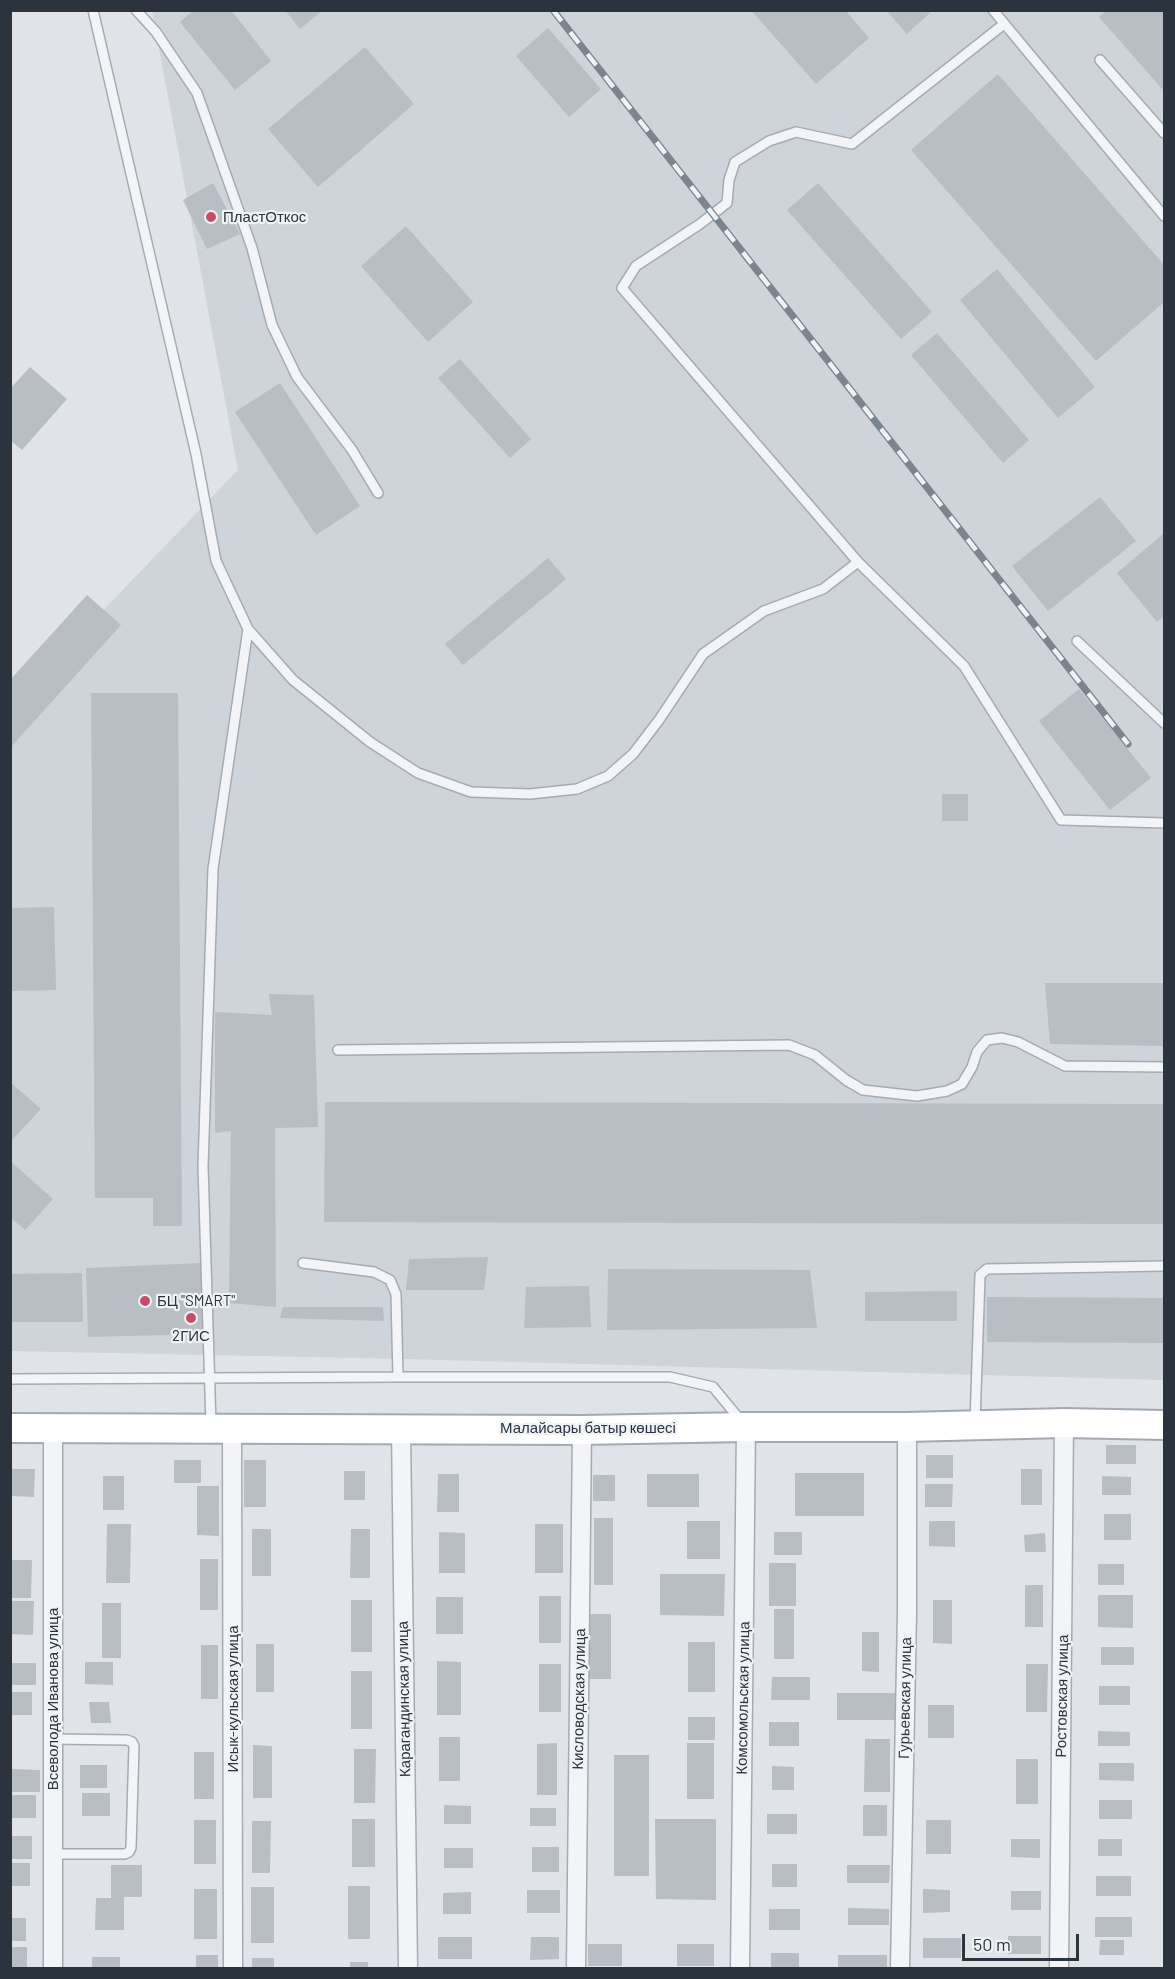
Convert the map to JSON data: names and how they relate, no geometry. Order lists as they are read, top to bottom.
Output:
{
  "streets": {
    "main road": ["Малайсары батыр көшесі"],
    "street": [
      "Ростовская улица",
      "Комсомольская улица",
      "Гурьевская улица",
      "Всеволода Иванова улица",
      "Исык-кульская улица",
      "Карагандинская улица",
      "Кисловодская улица"
    ]
  },
  "crossings": [
    ["Малайсары батыр көшесі", "Ростовская улица"],
    ["Малайсары батыр көшесі", "Комсомольская улица"],
    ["Малайсары батыр көшесі", "Гурьевская улица"],
    ["Малайсары батыр көшесі", "Всеволода Иванова улица"],
    ["Малайсары батыр көшесі", "Исык-кульская улица"],
    ["Малайсары батыр көшесі", "Карагандинская улица"],
    ["Малайсары батыр көшесі", "Кисловодская улица"]
  ],
  "places": ["ПластОткос", "БЦ \"SMART\"", "2ГИС"],
  "scale_bar": "50 m"
}
